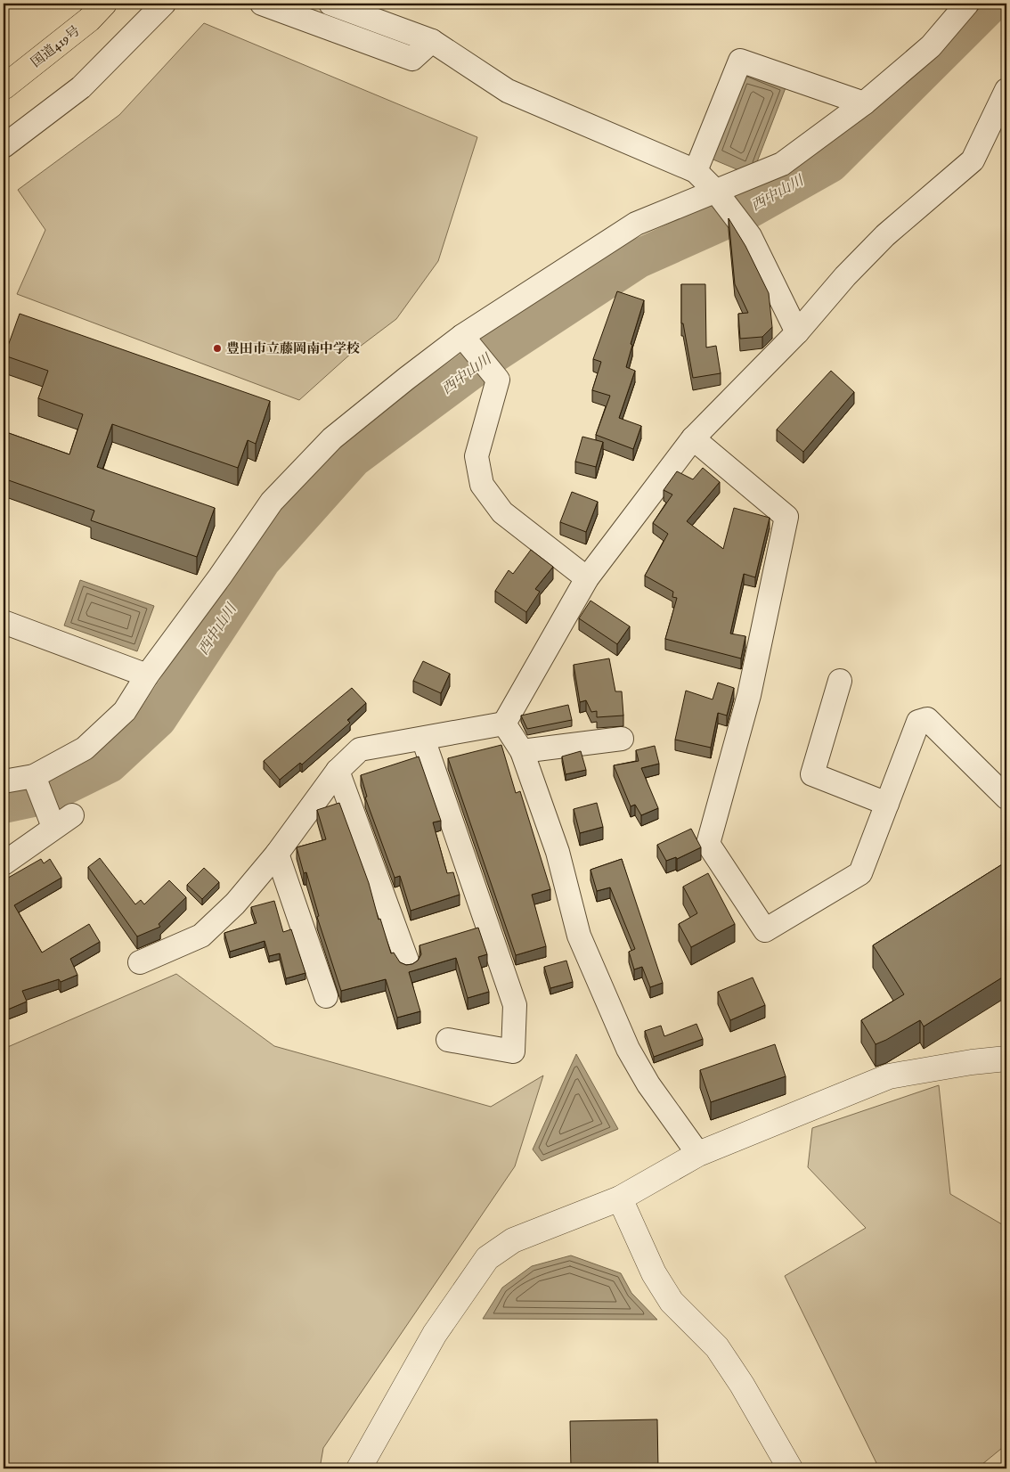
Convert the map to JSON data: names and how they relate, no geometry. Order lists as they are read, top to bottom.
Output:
{
  "streets": {
    "highway": ["国道419号"]
  },
  "water": ["西中山川"],
  "places": ["豊田市立藤岡南中学校"]
}
